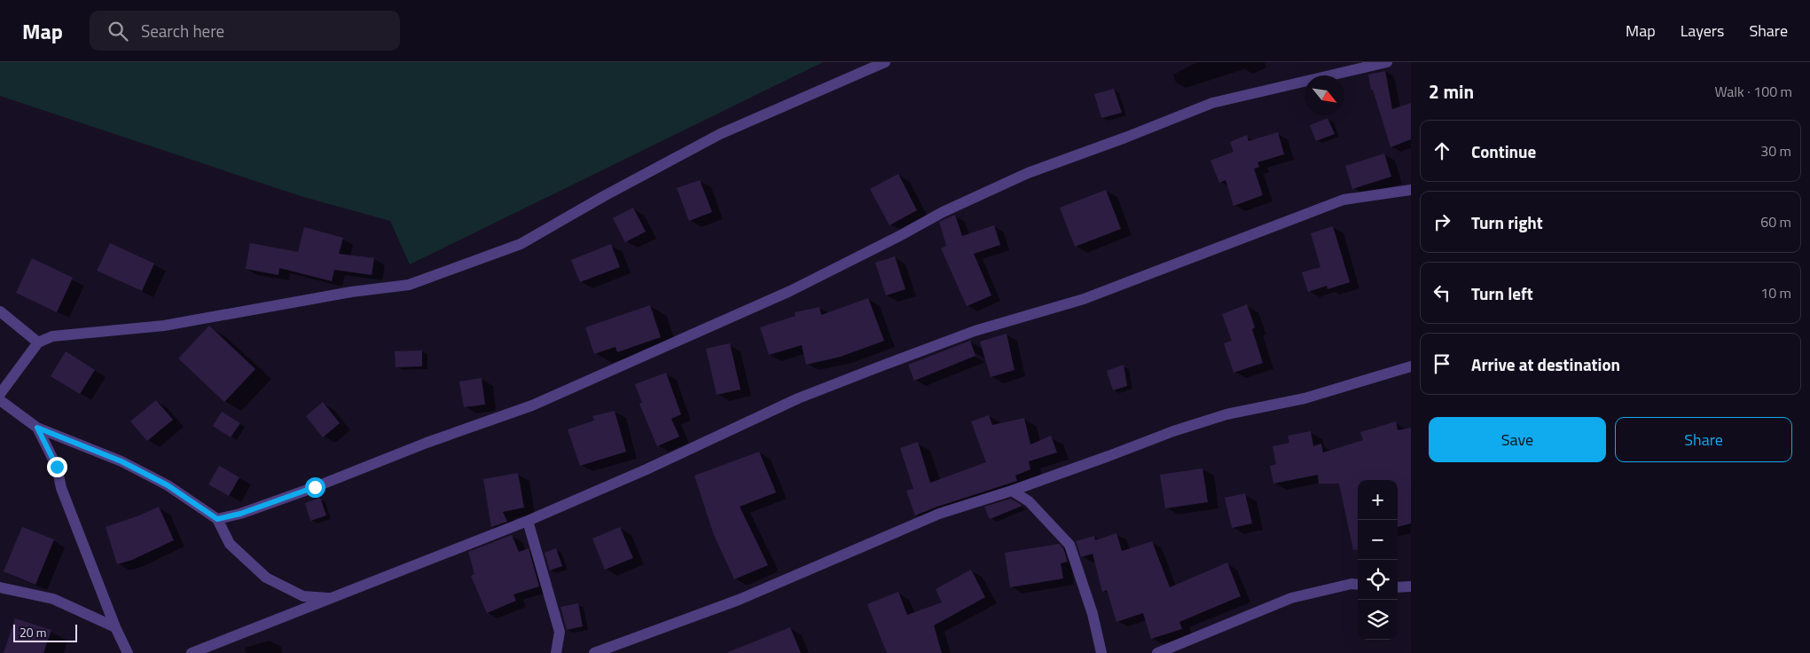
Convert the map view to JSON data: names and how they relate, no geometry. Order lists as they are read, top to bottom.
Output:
{
  "scale_bar": "20 m",
  "north": "bottom right",
  "page": {
    "header": "Map",
    "search": "Search here",
    "nav": ["Map", "Layers", "Share"],
    "heading": ["2 min", "Walk · 100 m"],
    "list": [
      ["Continue", "30 m"],
      ["Turn right", "60 m"],
      ["Turn left", "10 m"],
      "Arrive at destination"
    ],
    "buttons": ["Save", "Share"],
    "map_buttons": ["+", "−"],
    "scale": "20 m"
  }
}
